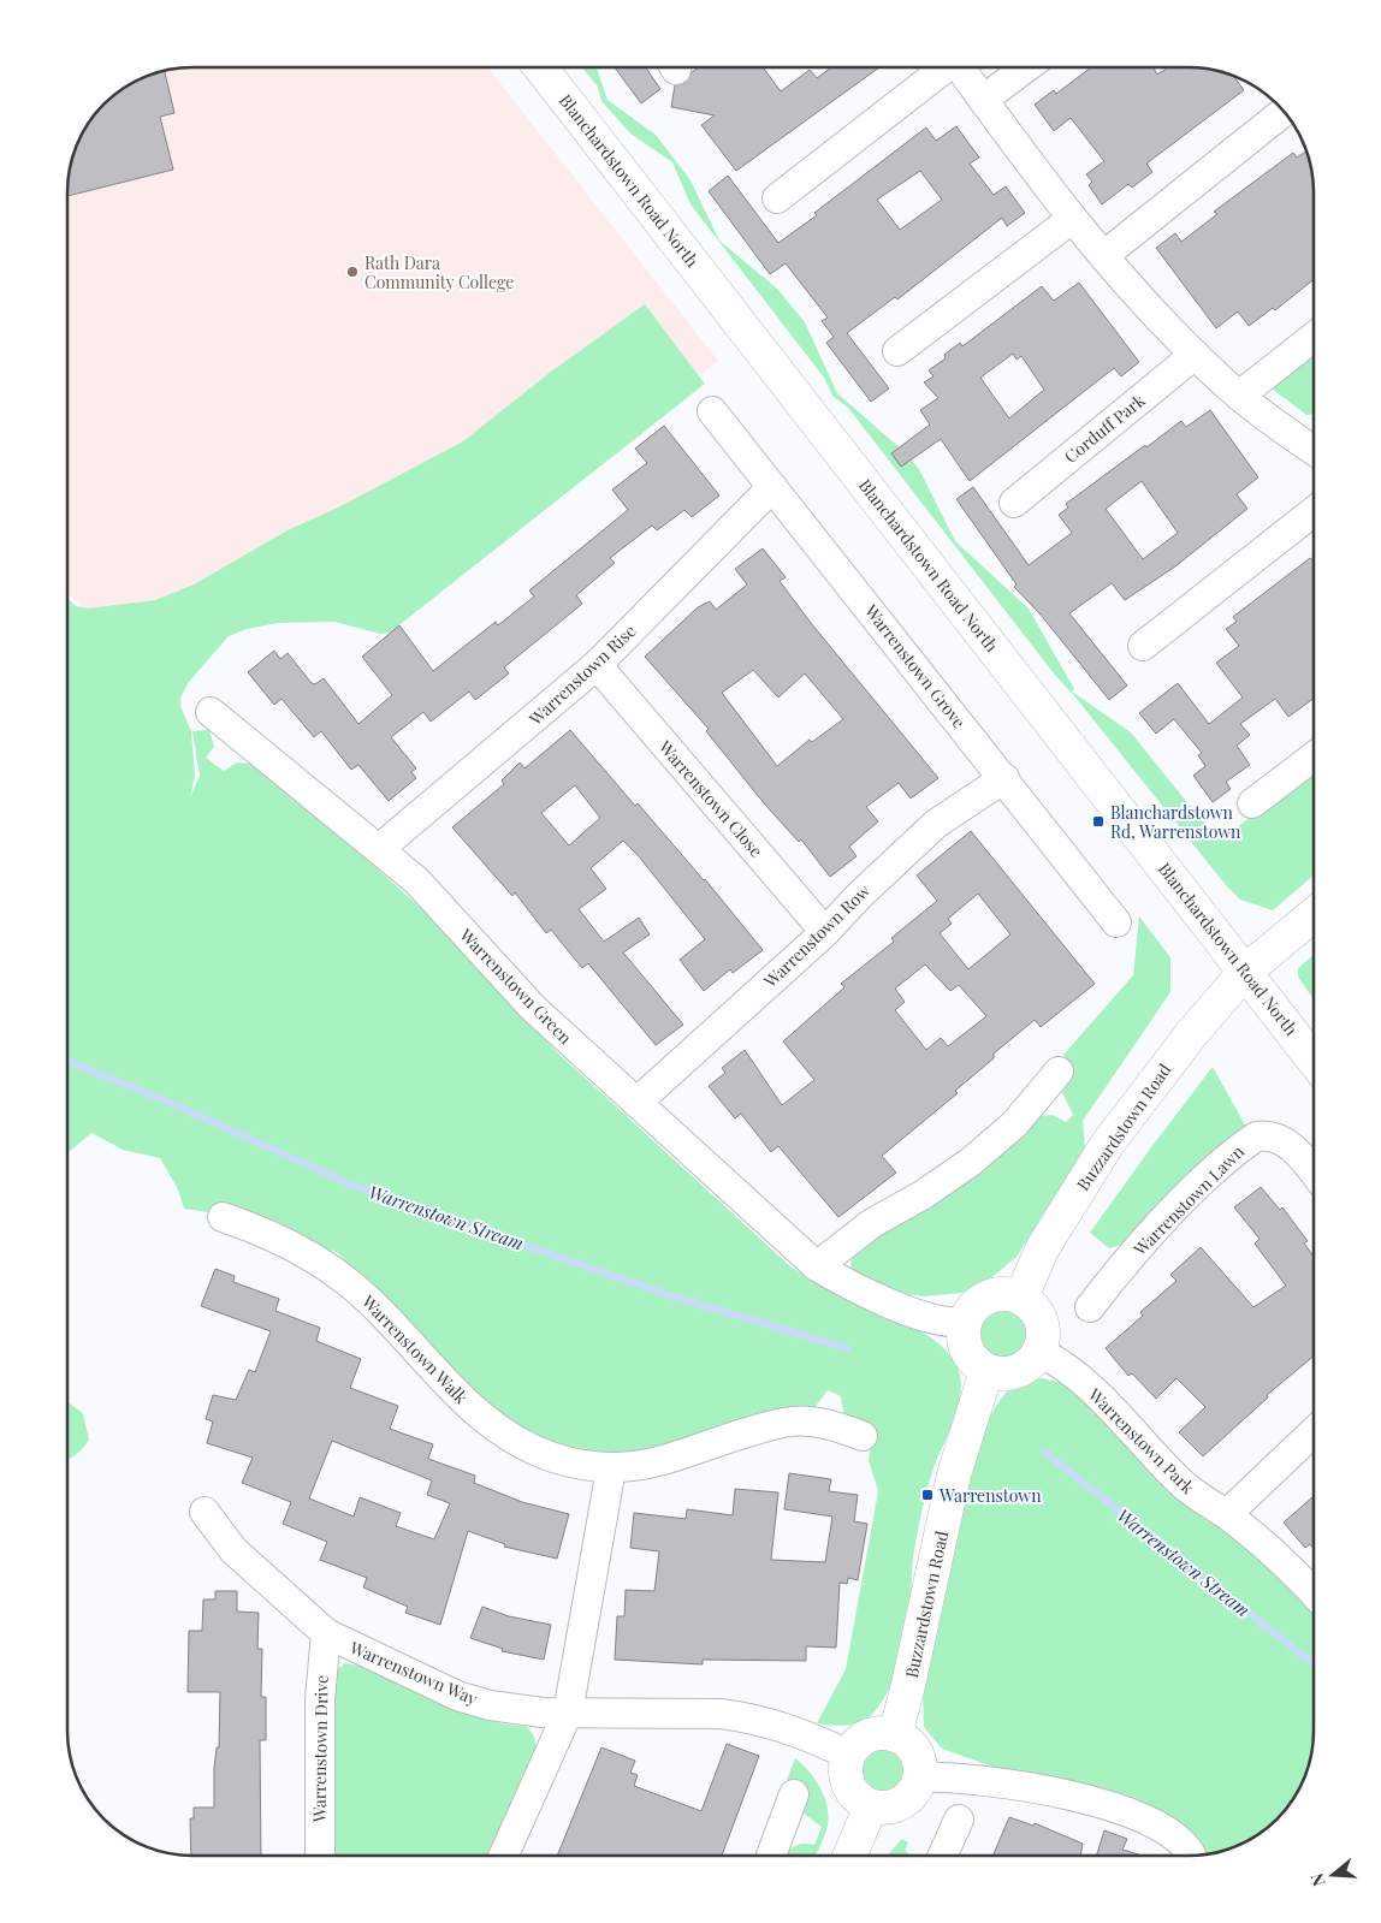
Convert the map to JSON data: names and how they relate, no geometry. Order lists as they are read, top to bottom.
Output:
{
  "streets": {
    "street": [
      "Blanchardstown Road North",
      "Corduff Park",
      "Warrenstown Grove",
      "Warrenstown Rise",
      "Warrenstown Close",
      "Warrenstown Row",
      "Warrenstown Green",
      "Buzzardstown Road",
      "Warrenstown Lawn",
      "Warrenstown Walk",
      "Warrenstown Park",
      "Warrenstown Way",
      "Warrenstown Drive"
    ]
  },
  "crossings": [
    ["Blanchardstown Road North", "Buzzardstown Road"],
    ["Warrenstown Grove", "Warrenstown Rise"],
    ["Warrenstown Grove", "Warrenstown Row"],
    ["Warrenstown Rise", "Warrenstown Close"],
    ["Warrenstown Rise", "Warrenstown Green"],
    ["Warrenstown Close", "Warrenstown Row"],
    ["Warrenstown Row", "Warrenstown Green"],
    ["Warrenstown Green", "Buzzardstown Road"],
    ["Warrenstown Green", "Warrenstown Park"],
    ["Buzzardstown Road", "Warrenstown Park"],
    ["Buzzardstown Road", "Warrenstown Way"],
    ["Warrenstown Way", "Warrenstown Drive"]
  ],
  "water": ["Warrenstown Stream"],
  "places": {
    "other": ["Rath Dara Community College"],
    "transit": ["Blanchardstown Rd, Warrenstown", "Warrenstown"]
  },
  "north": "left"
}
